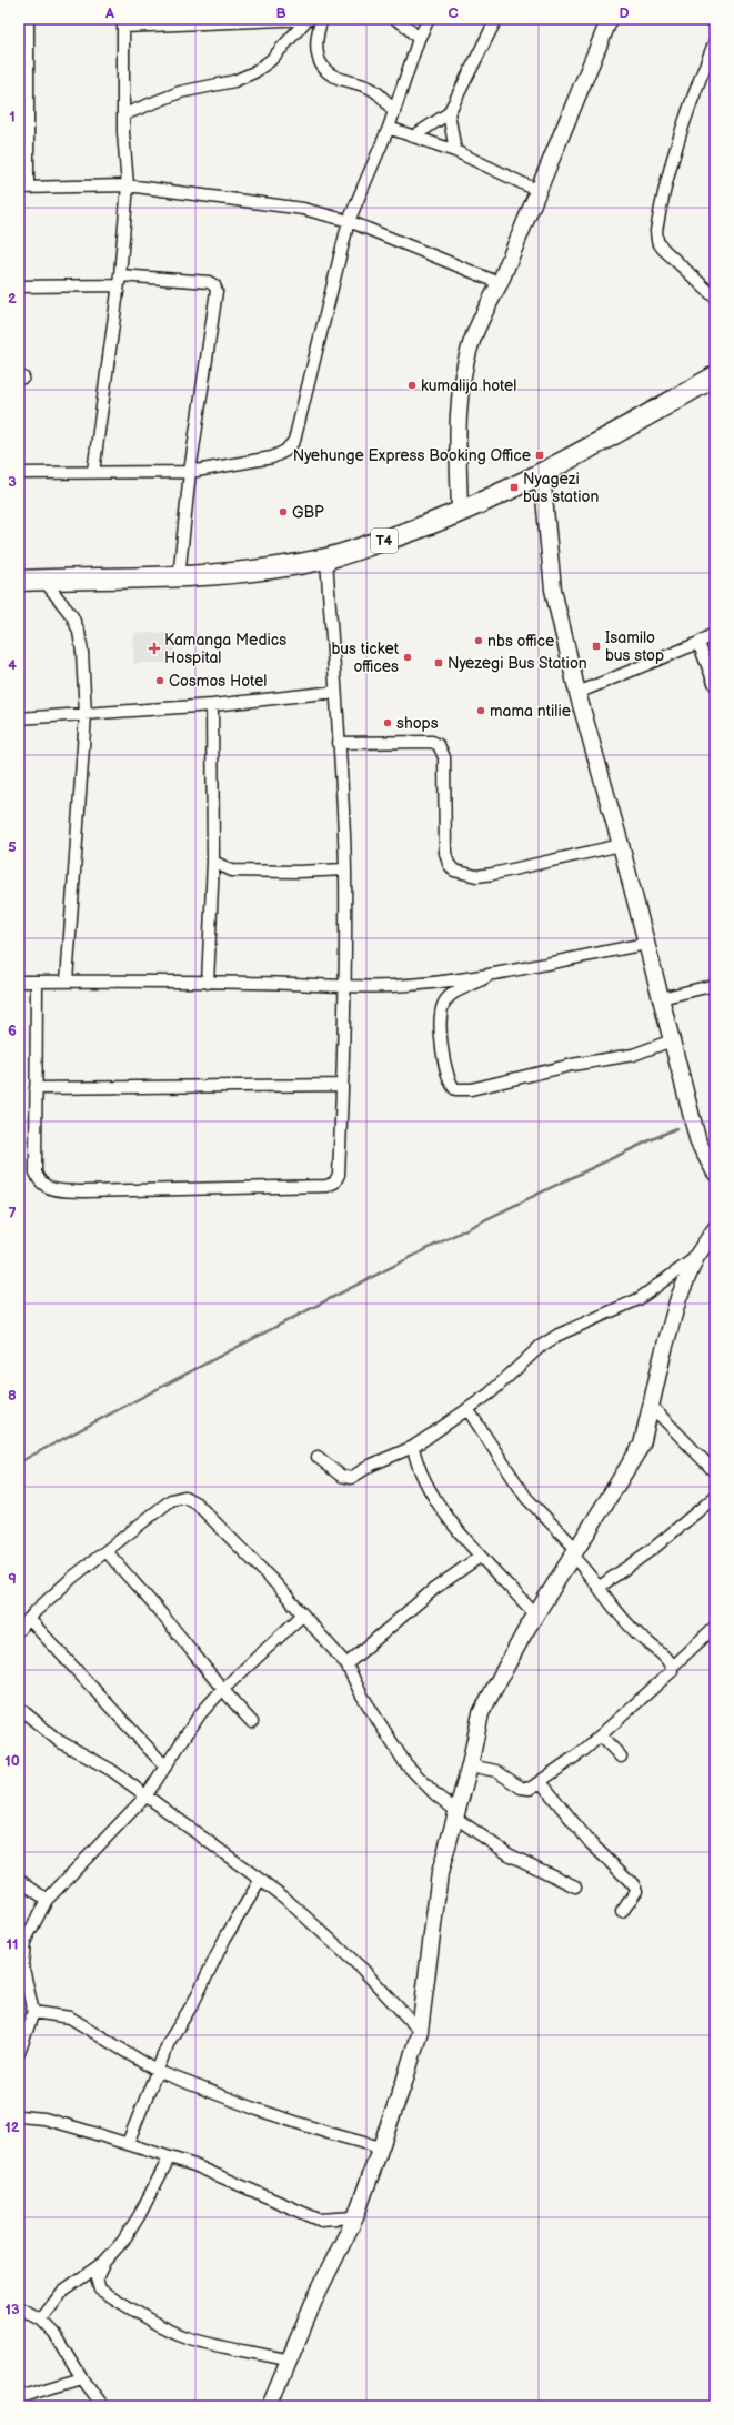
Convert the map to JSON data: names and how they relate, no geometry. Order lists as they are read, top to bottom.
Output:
{
  "streets": {
    "highway": ["T4"]
  },
  "places": {
    "other": [
      "kumalija hotel",
      "GBP",
      "nbs office",
      "bus ticket offices",
      "Cosmos Hotel",
      "mama ntilie",
      "shops"
    ],
    "transit": [
      "Nyehunge Express Booking Office",
      "Nyagezi bus station",
      "Isamilo bus stop",
      "Nyezegi Bus Station"
    ],
    "health": ["Kamanga Medics Hospital"]
  },
  "grid": {
    "columns": [
      "A",
      "B",
      "C",
      "D"
    ],
    "rows": [
      "1",
      "2",
      "3",
      "4",
      "5",
      "6",
      "7",
      "8",
      "9",
      "10",
      "11",
      "12",
      "13"
    ]
  }
}
